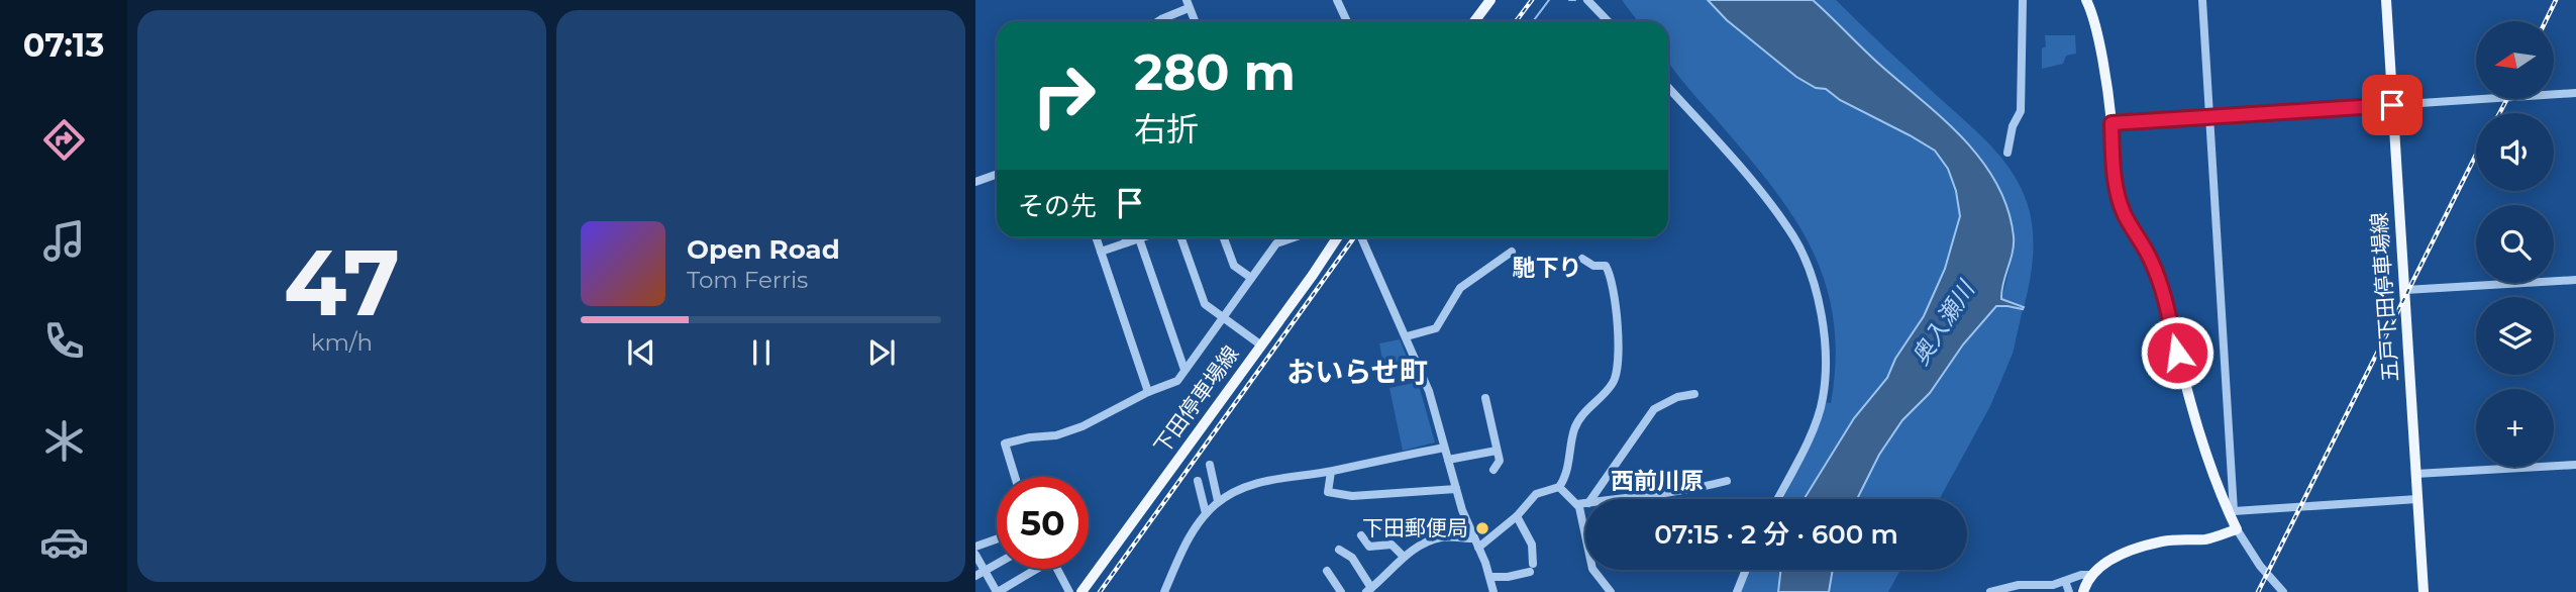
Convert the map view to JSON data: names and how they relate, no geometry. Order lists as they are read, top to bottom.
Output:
{
  "streets": {
    "main road": ["五戸下田停車場線", "下田停車場線"]
  },
  "districts": ["馳下り", "おいらせ町", "西前川原"],
  "water": ["奥入瀬川"],
  "places": ["下田郵便局"],
  "north": "left",
  "page": {
    "tabs": "07:13",
    "tile": ["47", "km/h"],
    "map_buttons": "+",
    "turn": ["280 m", "右折"],
    "then": "その先",
    "song": ["Open Road", "Tom Ferris"],
    "limit": "50",
    "trip": "07:15 · 2 分 · 600 m"
  }
}
